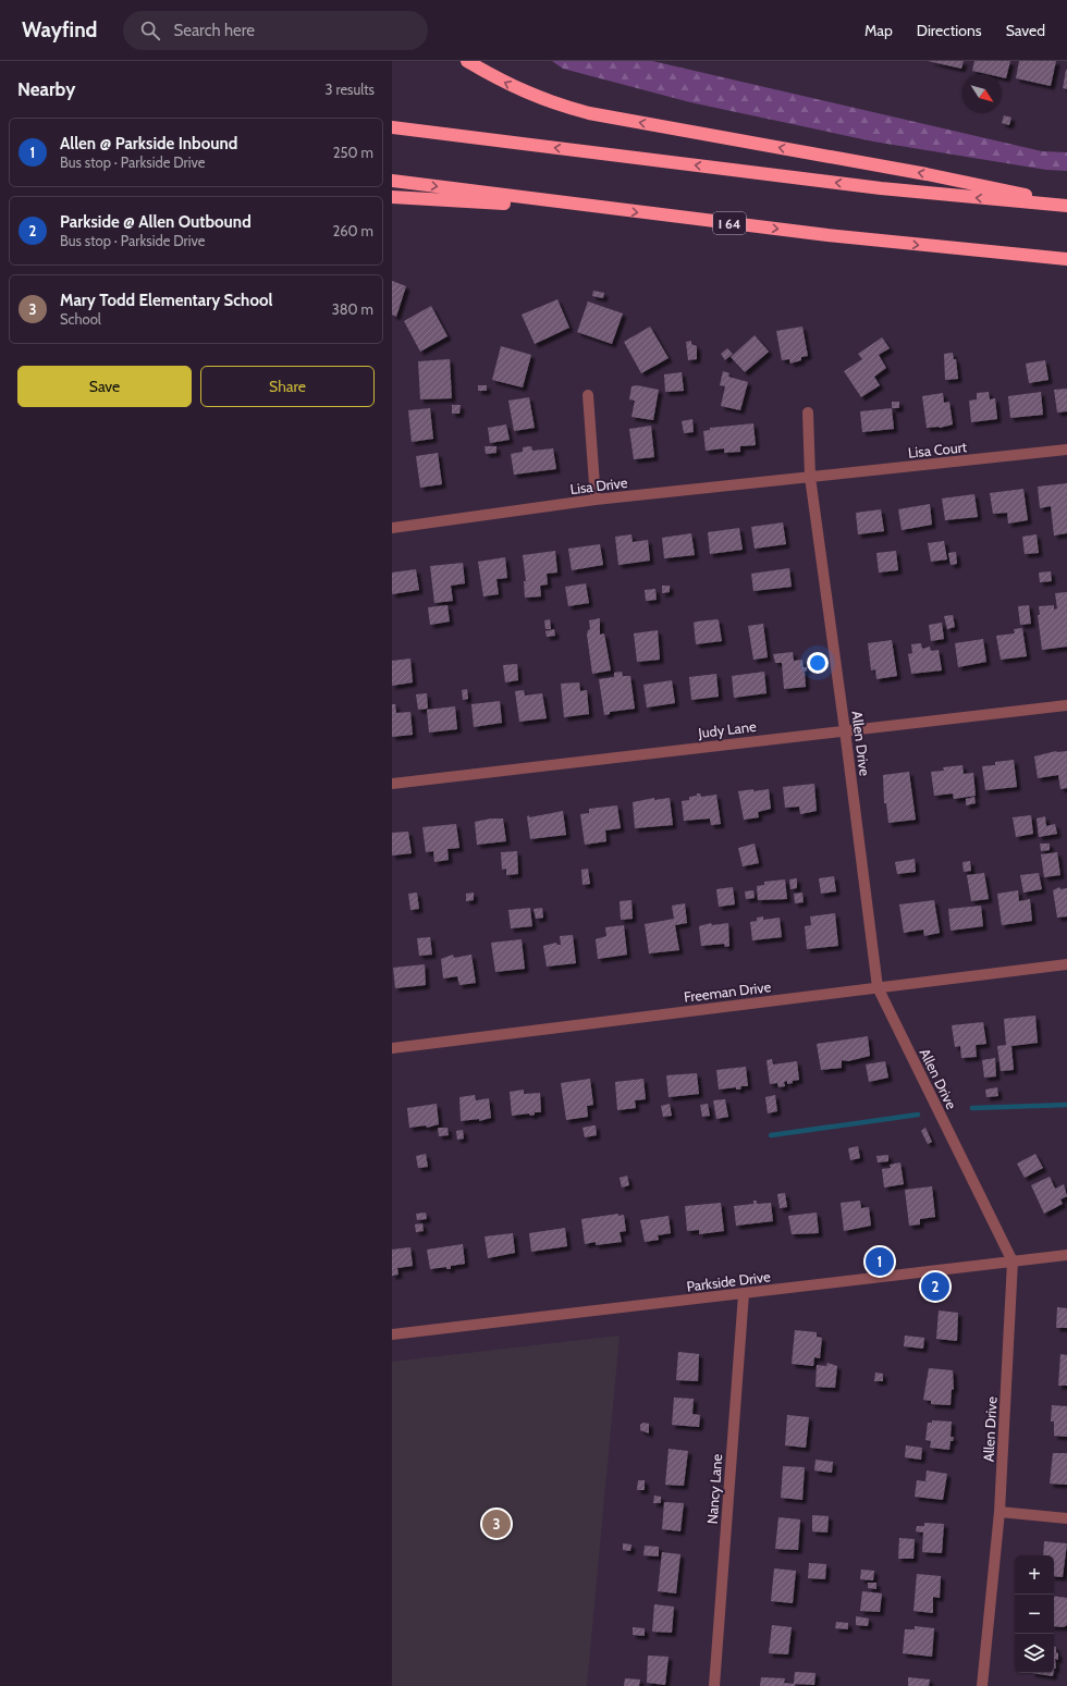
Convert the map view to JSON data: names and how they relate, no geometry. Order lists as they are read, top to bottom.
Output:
{
  "streets": {
    "highway": ["I 64"],
    "street": [
      "Lisa Court",
      "Lisa Drive",
      "Judy Lane",
      "Allen Drive",
      "Freeman Drive",
      "Parkside Drive",
      "Nancy Lane"
    ]
  },
  "crossings": [
    ["Lisa Court", "Lisa Drive"],
    ["Lisa Court", "Allen Drive"],
    ["Lisa Drive", "Allen Drive"],
    ["Judy Lane", "Allen Drive"],
    ["Allen Drive", "Freeman Drive"],
    ["Allen Drive", "Parkside Drive"],
    ["Parkside Drive", "Nancy Lane"]
  ],
  "north": "bottom right",
  "page": {
    "header": "Wayfind",
    "search": "Search here",
    "nav": ["Map", "Directions", "Saved"],
    "heading": ["Nearby", "3 results"],
    "list": [
      {
        "mark": "1",
        "name": "Allen @ Parkside Inbound",
        "note": "Bus stop · Parkside Drive",
        "value": "250 m"
      },
      {
        "mark": "2",
        "name": "Parkside @ Allen Outbound",
        "note": "Bus stop · Parkside Drive",
        "value": "260 m"
      },
      {
        "mark": "3",
        "name": "Mary Todd Elementary School",
        "note": "School",
        "value": "380 m"
      }
    ],
    "buttons": ["Save", "Share"],
    "pins": ["1", "2", "3"],
    "map_buttons": ["+", "−"]
  }
}
